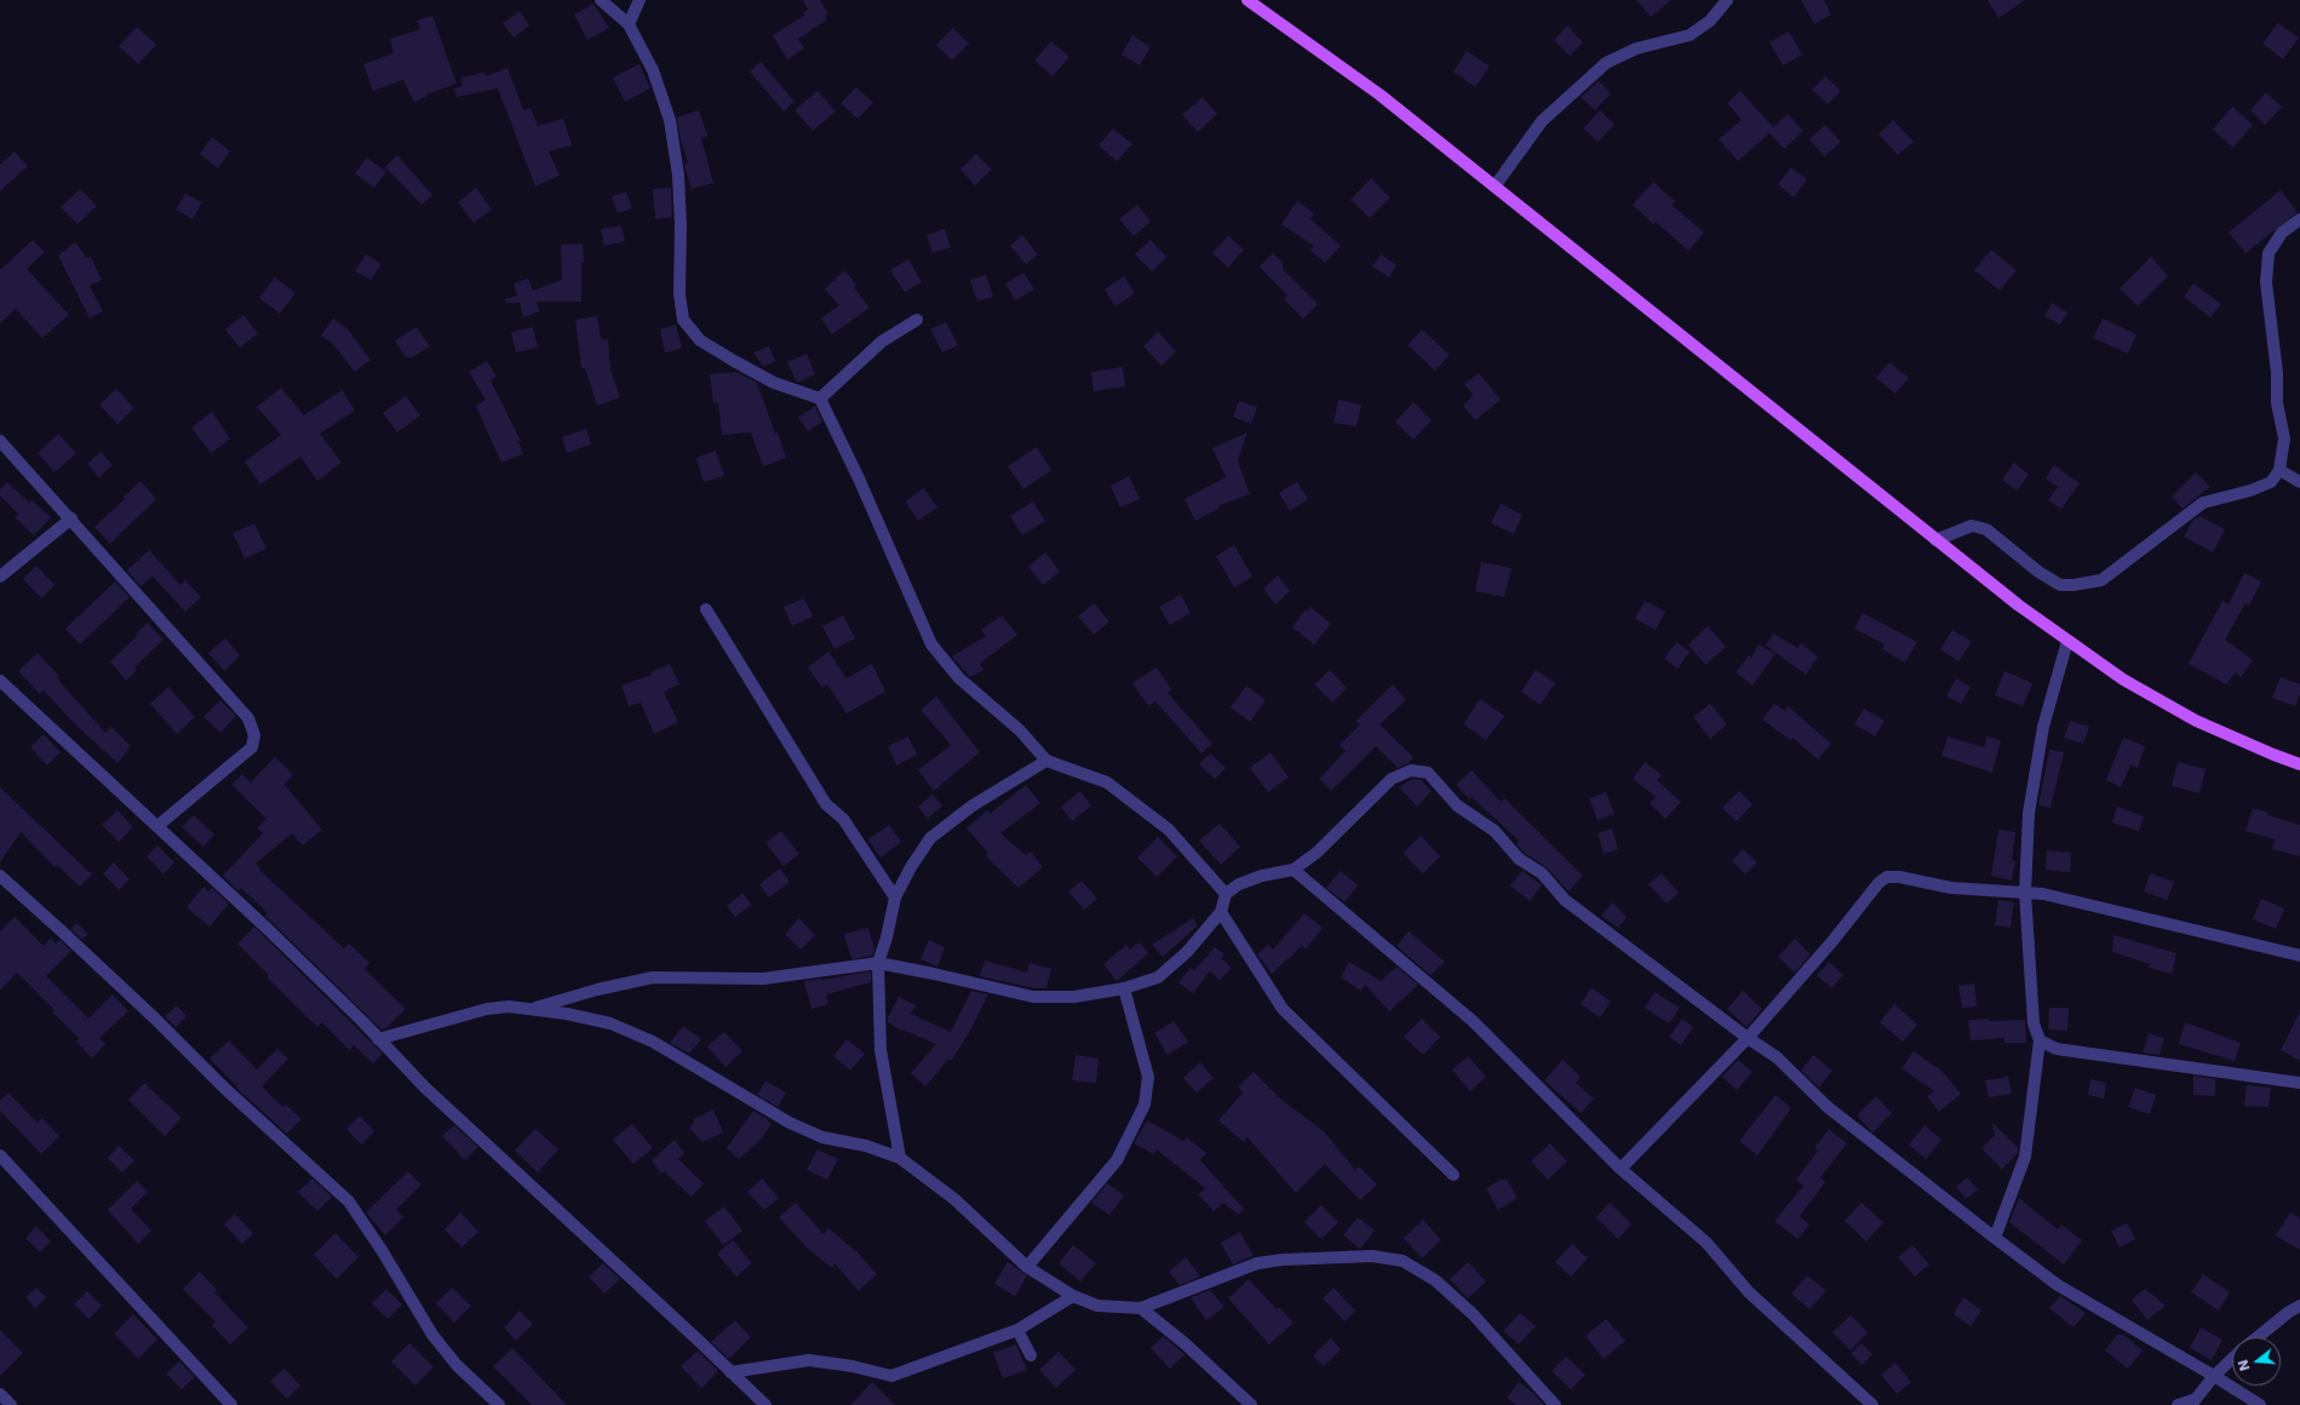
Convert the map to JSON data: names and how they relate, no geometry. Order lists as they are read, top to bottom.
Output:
{
  "north": "left"
}
